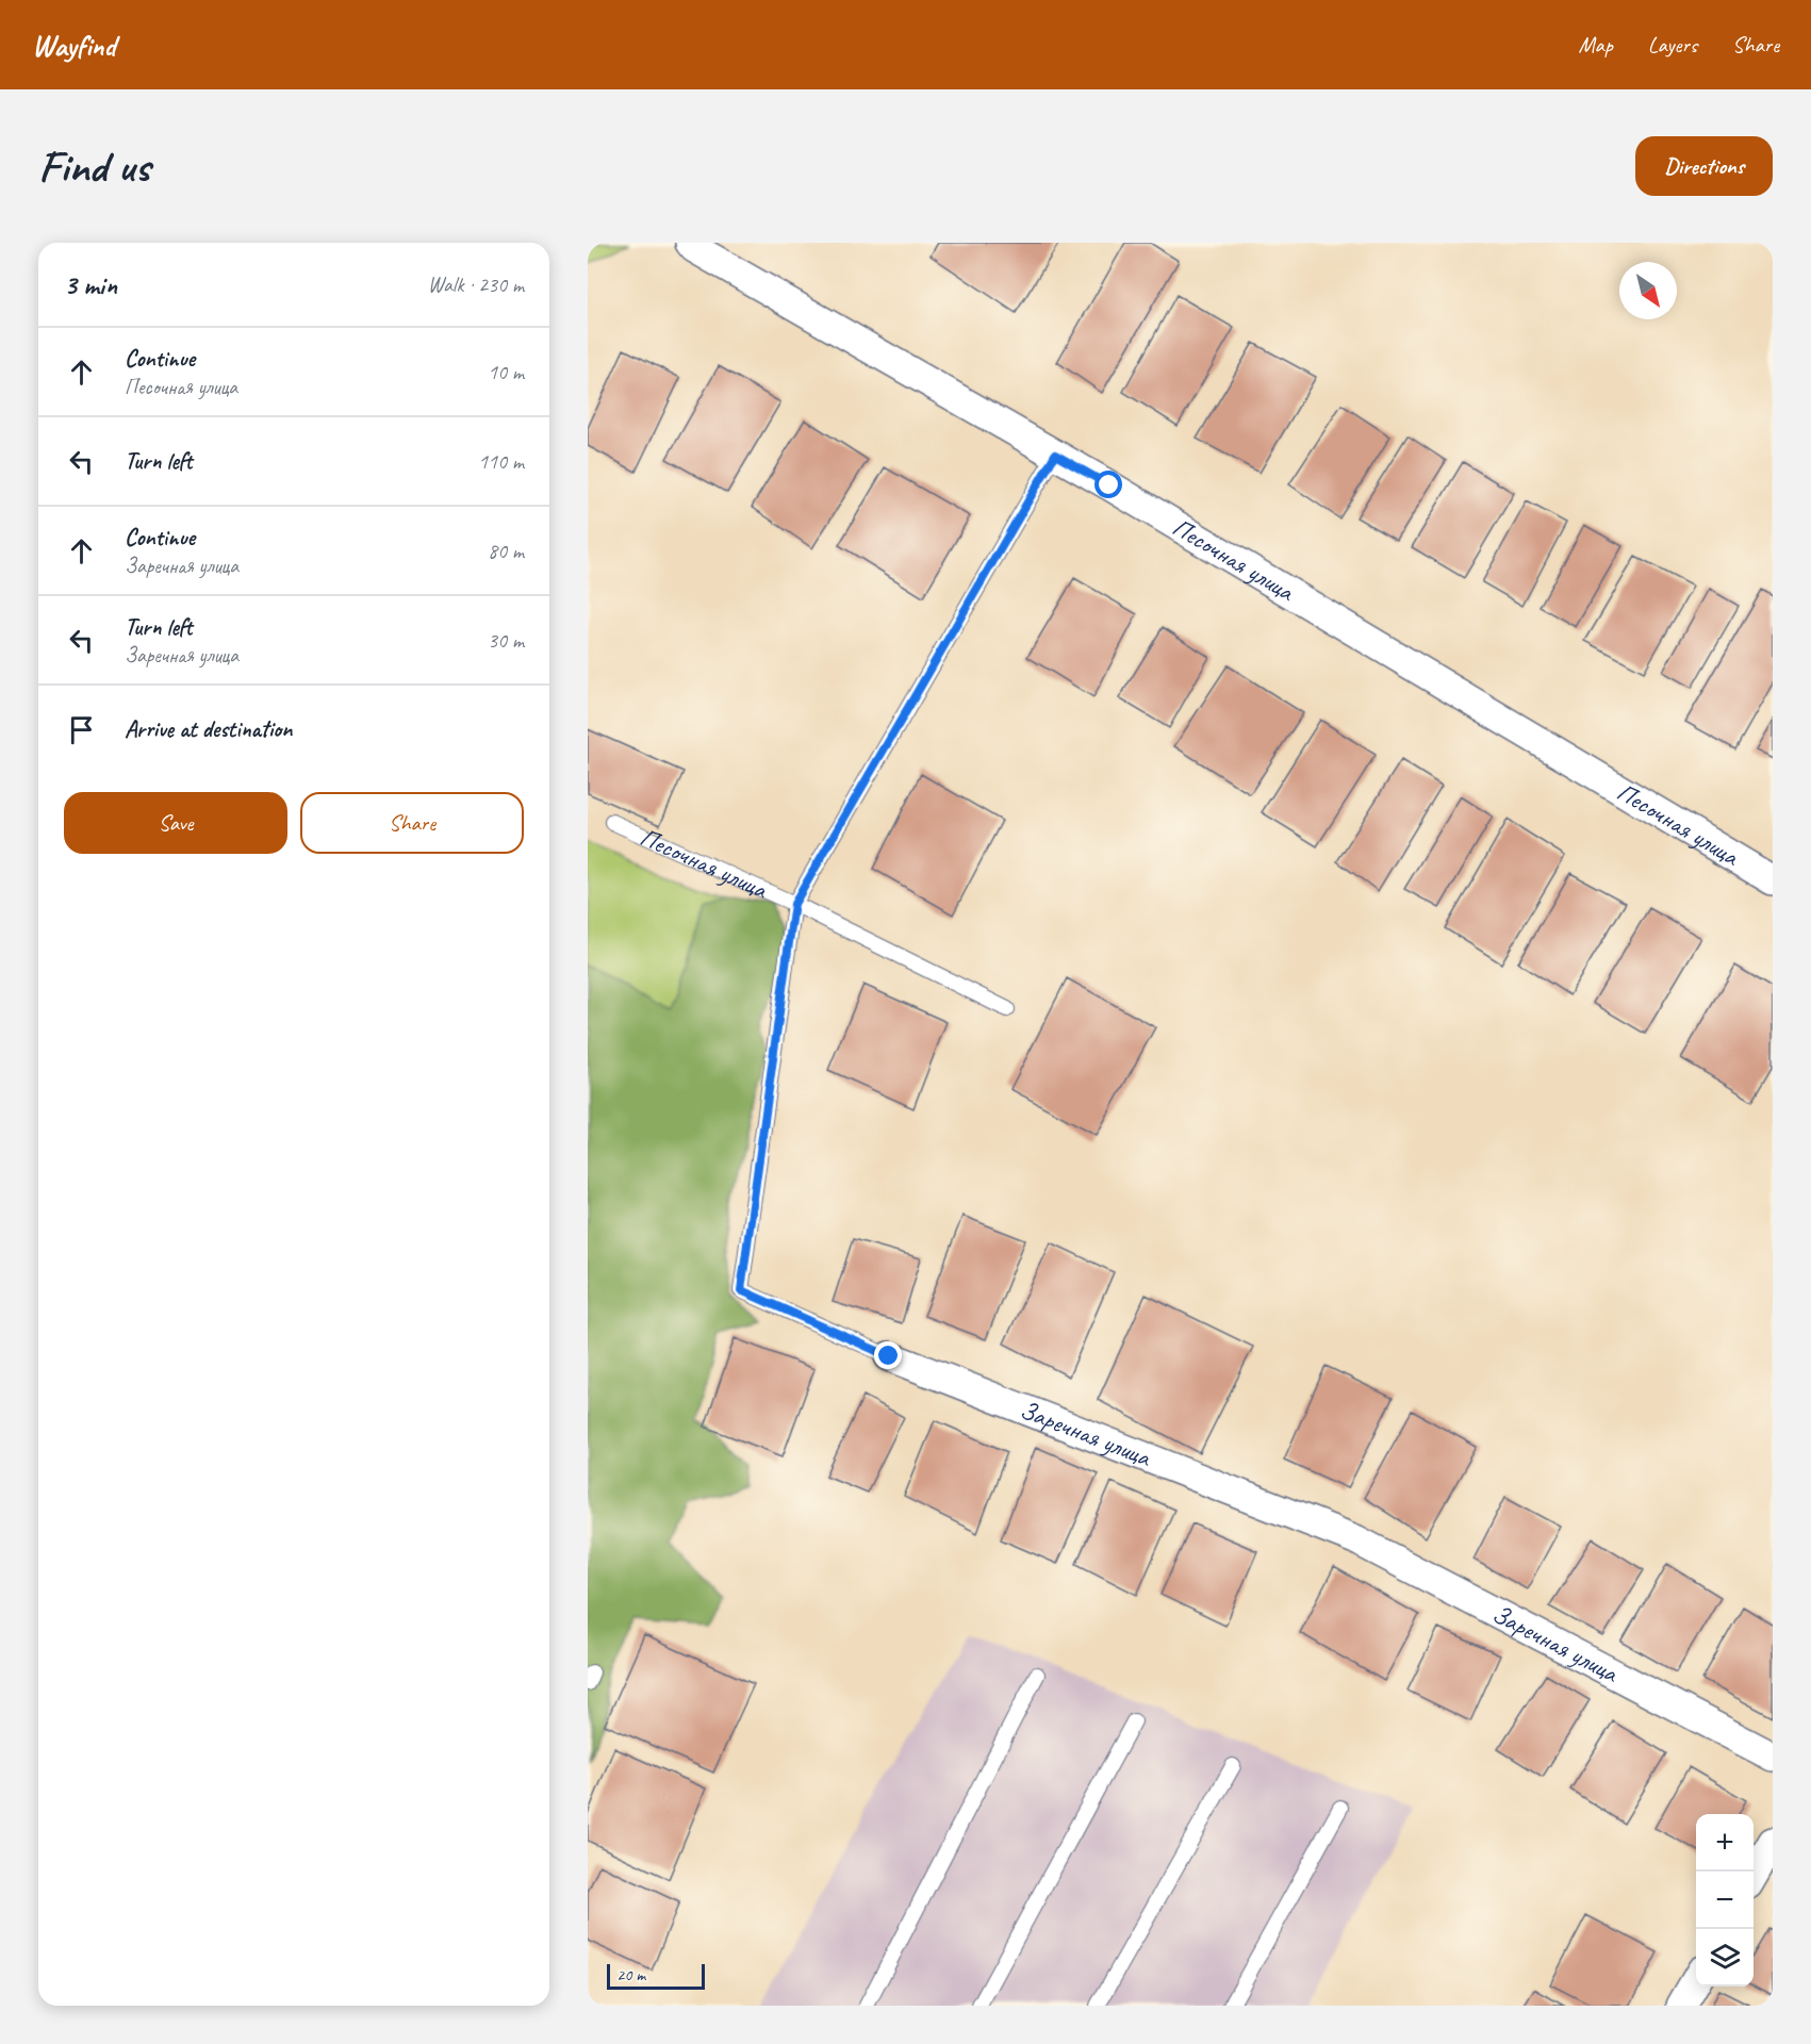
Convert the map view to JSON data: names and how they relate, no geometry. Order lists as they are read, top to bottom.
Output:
{
  "streets": {
    "street": ["Песочная улица", "Заречная улица"]
  },
  "crossings": [
    ["Песочная улица", "Заречная улица"]
  ],
  "scale_bar": "20 m",
  "north": "bottom right",
  "page": {
    "header": "Wayfind",
    "nav": ["Map", "Layers", "Share"],
    "buttons": [
      "Directions",
      ["Save", "Share"]
    ],
    "title": "Find us",
    "heading": ["3 min", "Walk · 230 m"],
    "list": [
      ["Continue", "Песочная улица", "10 m"],
      ["Turn left", "110 m"],
      ["Continue", "Заречная улица", "80 m"],
      ["Turn left", "Заречная улица", "30 m"],
      "Arrive at destination"
    ],
    "map_buttons": ["+", "−"],
    "scale": "20 m"
  }
}
